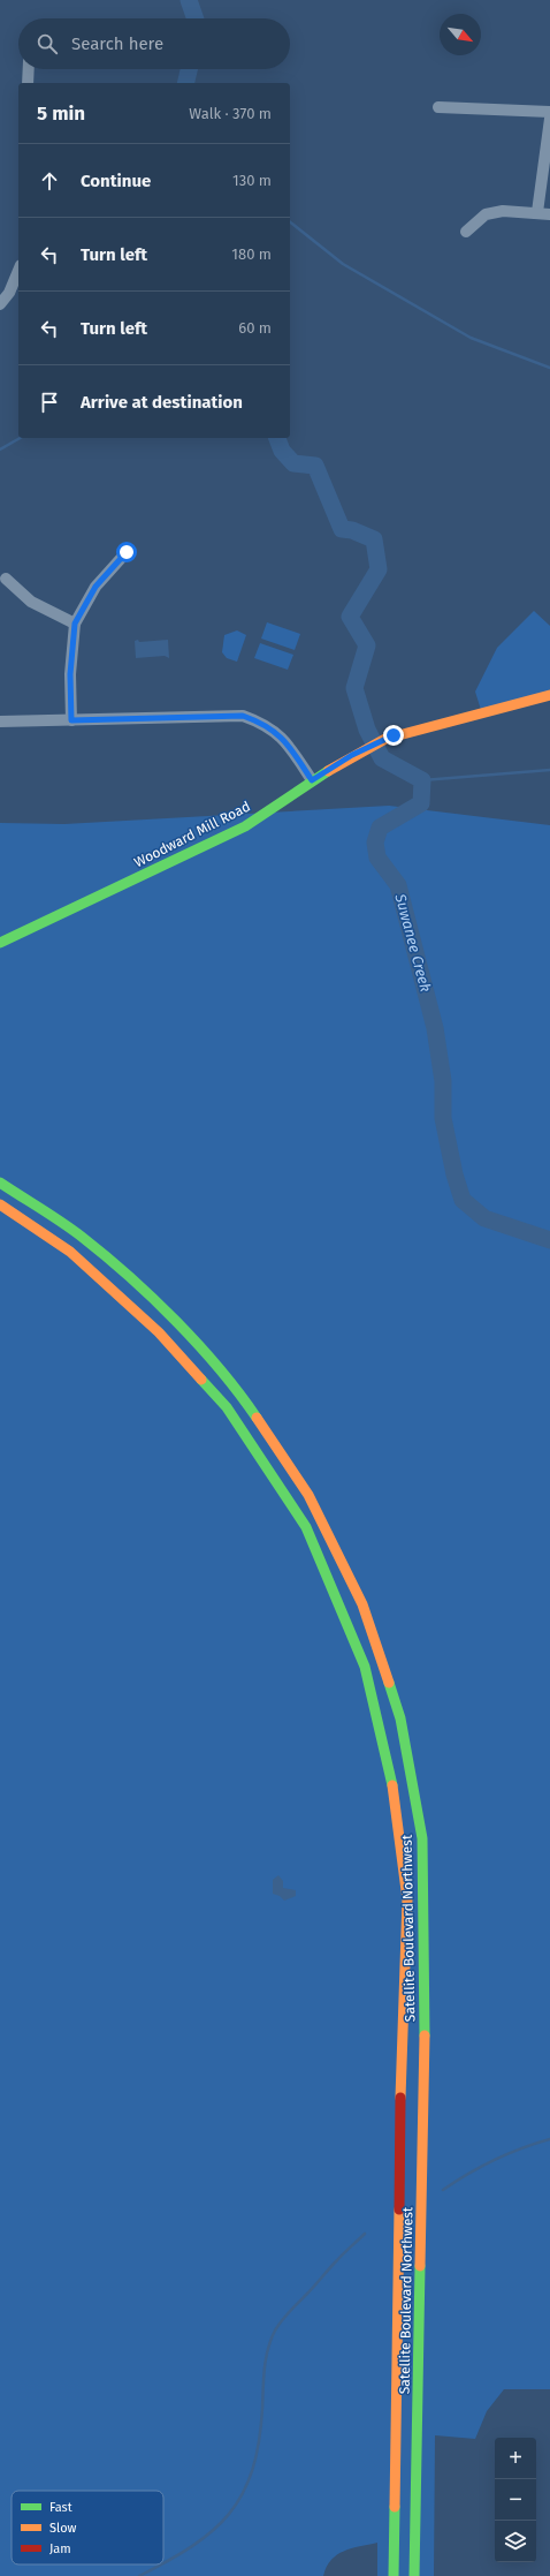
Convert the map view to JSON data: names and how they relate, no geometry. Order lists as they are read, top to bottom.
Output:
{
  "streets": {
    "main road": ["Woodward Mill Road", "Satellite Boulevard Northwest"]
  },
  "water": ["Suwanee Creek"],
  "legend": ["Fast", "Slow", "Jam"],
  "north": "bottom right",
  "page": {
    "search": "Search here",
    "heading": ["5 min", "Walk · 370 m"],
    "list": [
      ["Continue", "130 m"],
      ["Turn left", "180 m"],
      ["Turn left", "60 m"],
      "Arrive at destination"
    ],
    "map_buttons": ["+", "−"]
  }
}
